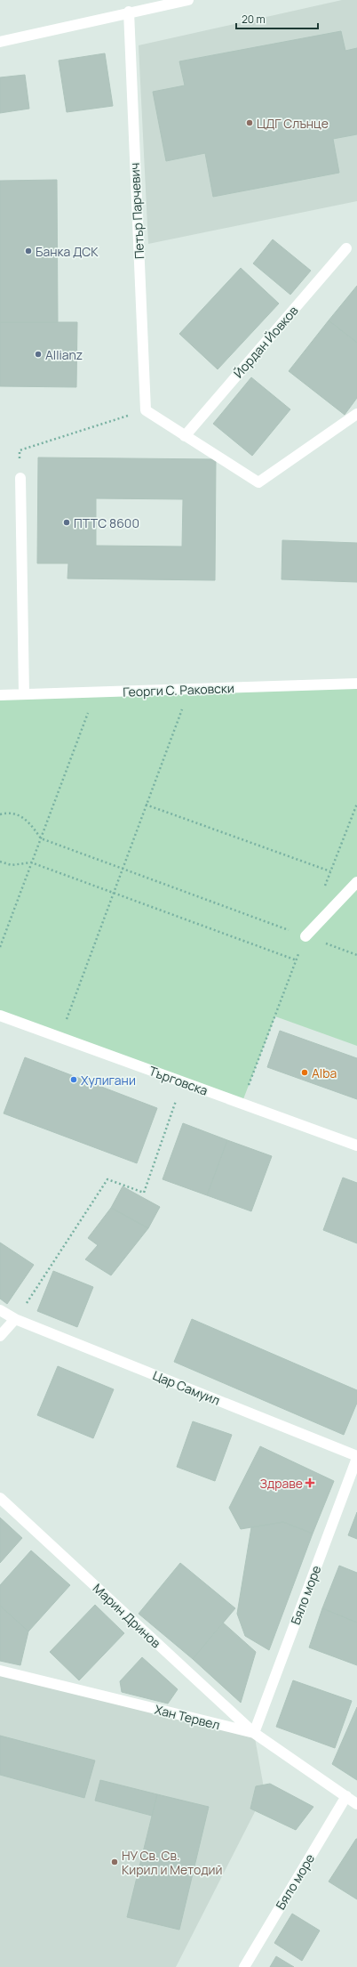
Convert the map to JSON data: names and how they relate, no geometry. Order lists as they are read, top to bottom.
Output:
{
  "streets": {
    "street": [
      "Петър Парчевич",
      "Йордан Йовков",
      "Георги С. Раковски",
      "Търговска",
      "Цар Самуил",
      "Бяло море",
      "Марин Дринов",
      "Хан Тервел"
    ]
  },
  "crossings": [
    ["Цар Самуил", "Бяло море"],
    ["Бяло море", "Марин Дринов"],
    ["Бяло море", "Хан Тервел"],
    ["Марин Дринов", "Хан Тервел"]
  ],
  "places": {
    "other": [
      "ЦДГ Слънце",
      "Банка ДСК",
      "Allianz",
      "ПТТС 8600",
      "Alba",
      "Хулигани",
      "НУ Св. Св. Кирил и Методий"
    ],
    "health": ["Здраве"]
  },
  "scale_bar": "20 m"
}
